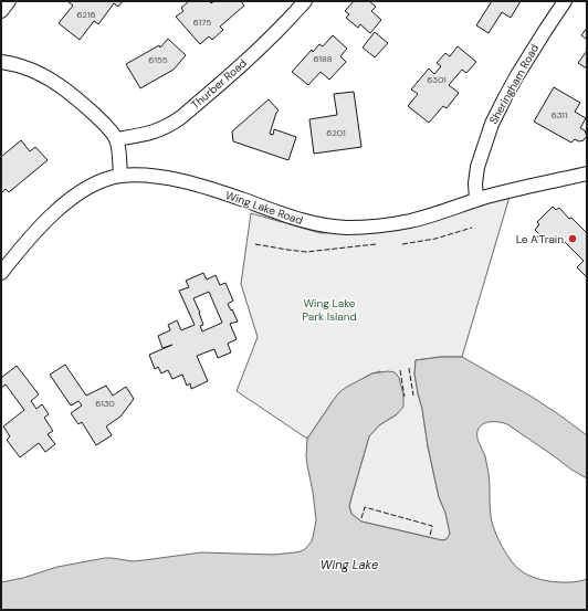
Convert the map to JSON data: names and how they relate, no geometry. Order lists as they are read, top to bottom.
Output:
{
  "streets": {
    "street": ["Thurber Road", "Sheringham Road", "Wing Lake Road"]
  },
  "crossings": [
    ["Sheringham Road", "Wing Lake Road"]
  ],
  "water": ["Wing Lake"],
  "parks": ["Wing Lake Park Island"],
  "places": ["Le A'Train"],
  "house_numbers": [
    "6216",
    "6175",
    "6188",
    "6155",
    "6301",
    "6311",
    "6201",
    "6130"
  ]
}
